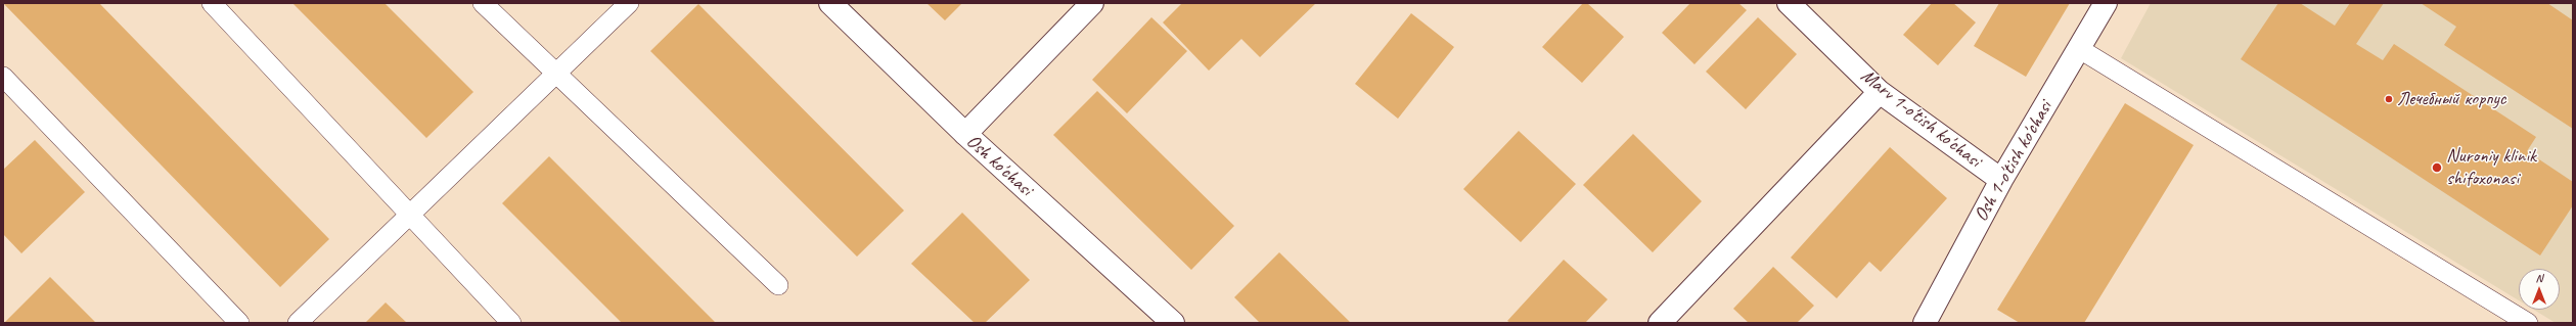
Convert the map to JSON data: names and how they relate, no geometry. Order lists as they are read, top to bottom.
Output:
{
  "streets": {
    "street": ["Marv 1-o'tish ko'chasi", "Osh 1-o'tish ko'chasi", "Osh ko'chasi"]
  },
  "crossings": [
    ["Marv 1-o'tish ko'chasi", "Osh 1-o'tish ko'chasi"]
  ],
  "places": ["Лечебный корпус", "Nuroniy klinik shifoxonasi"],
  "north": "top"
}
